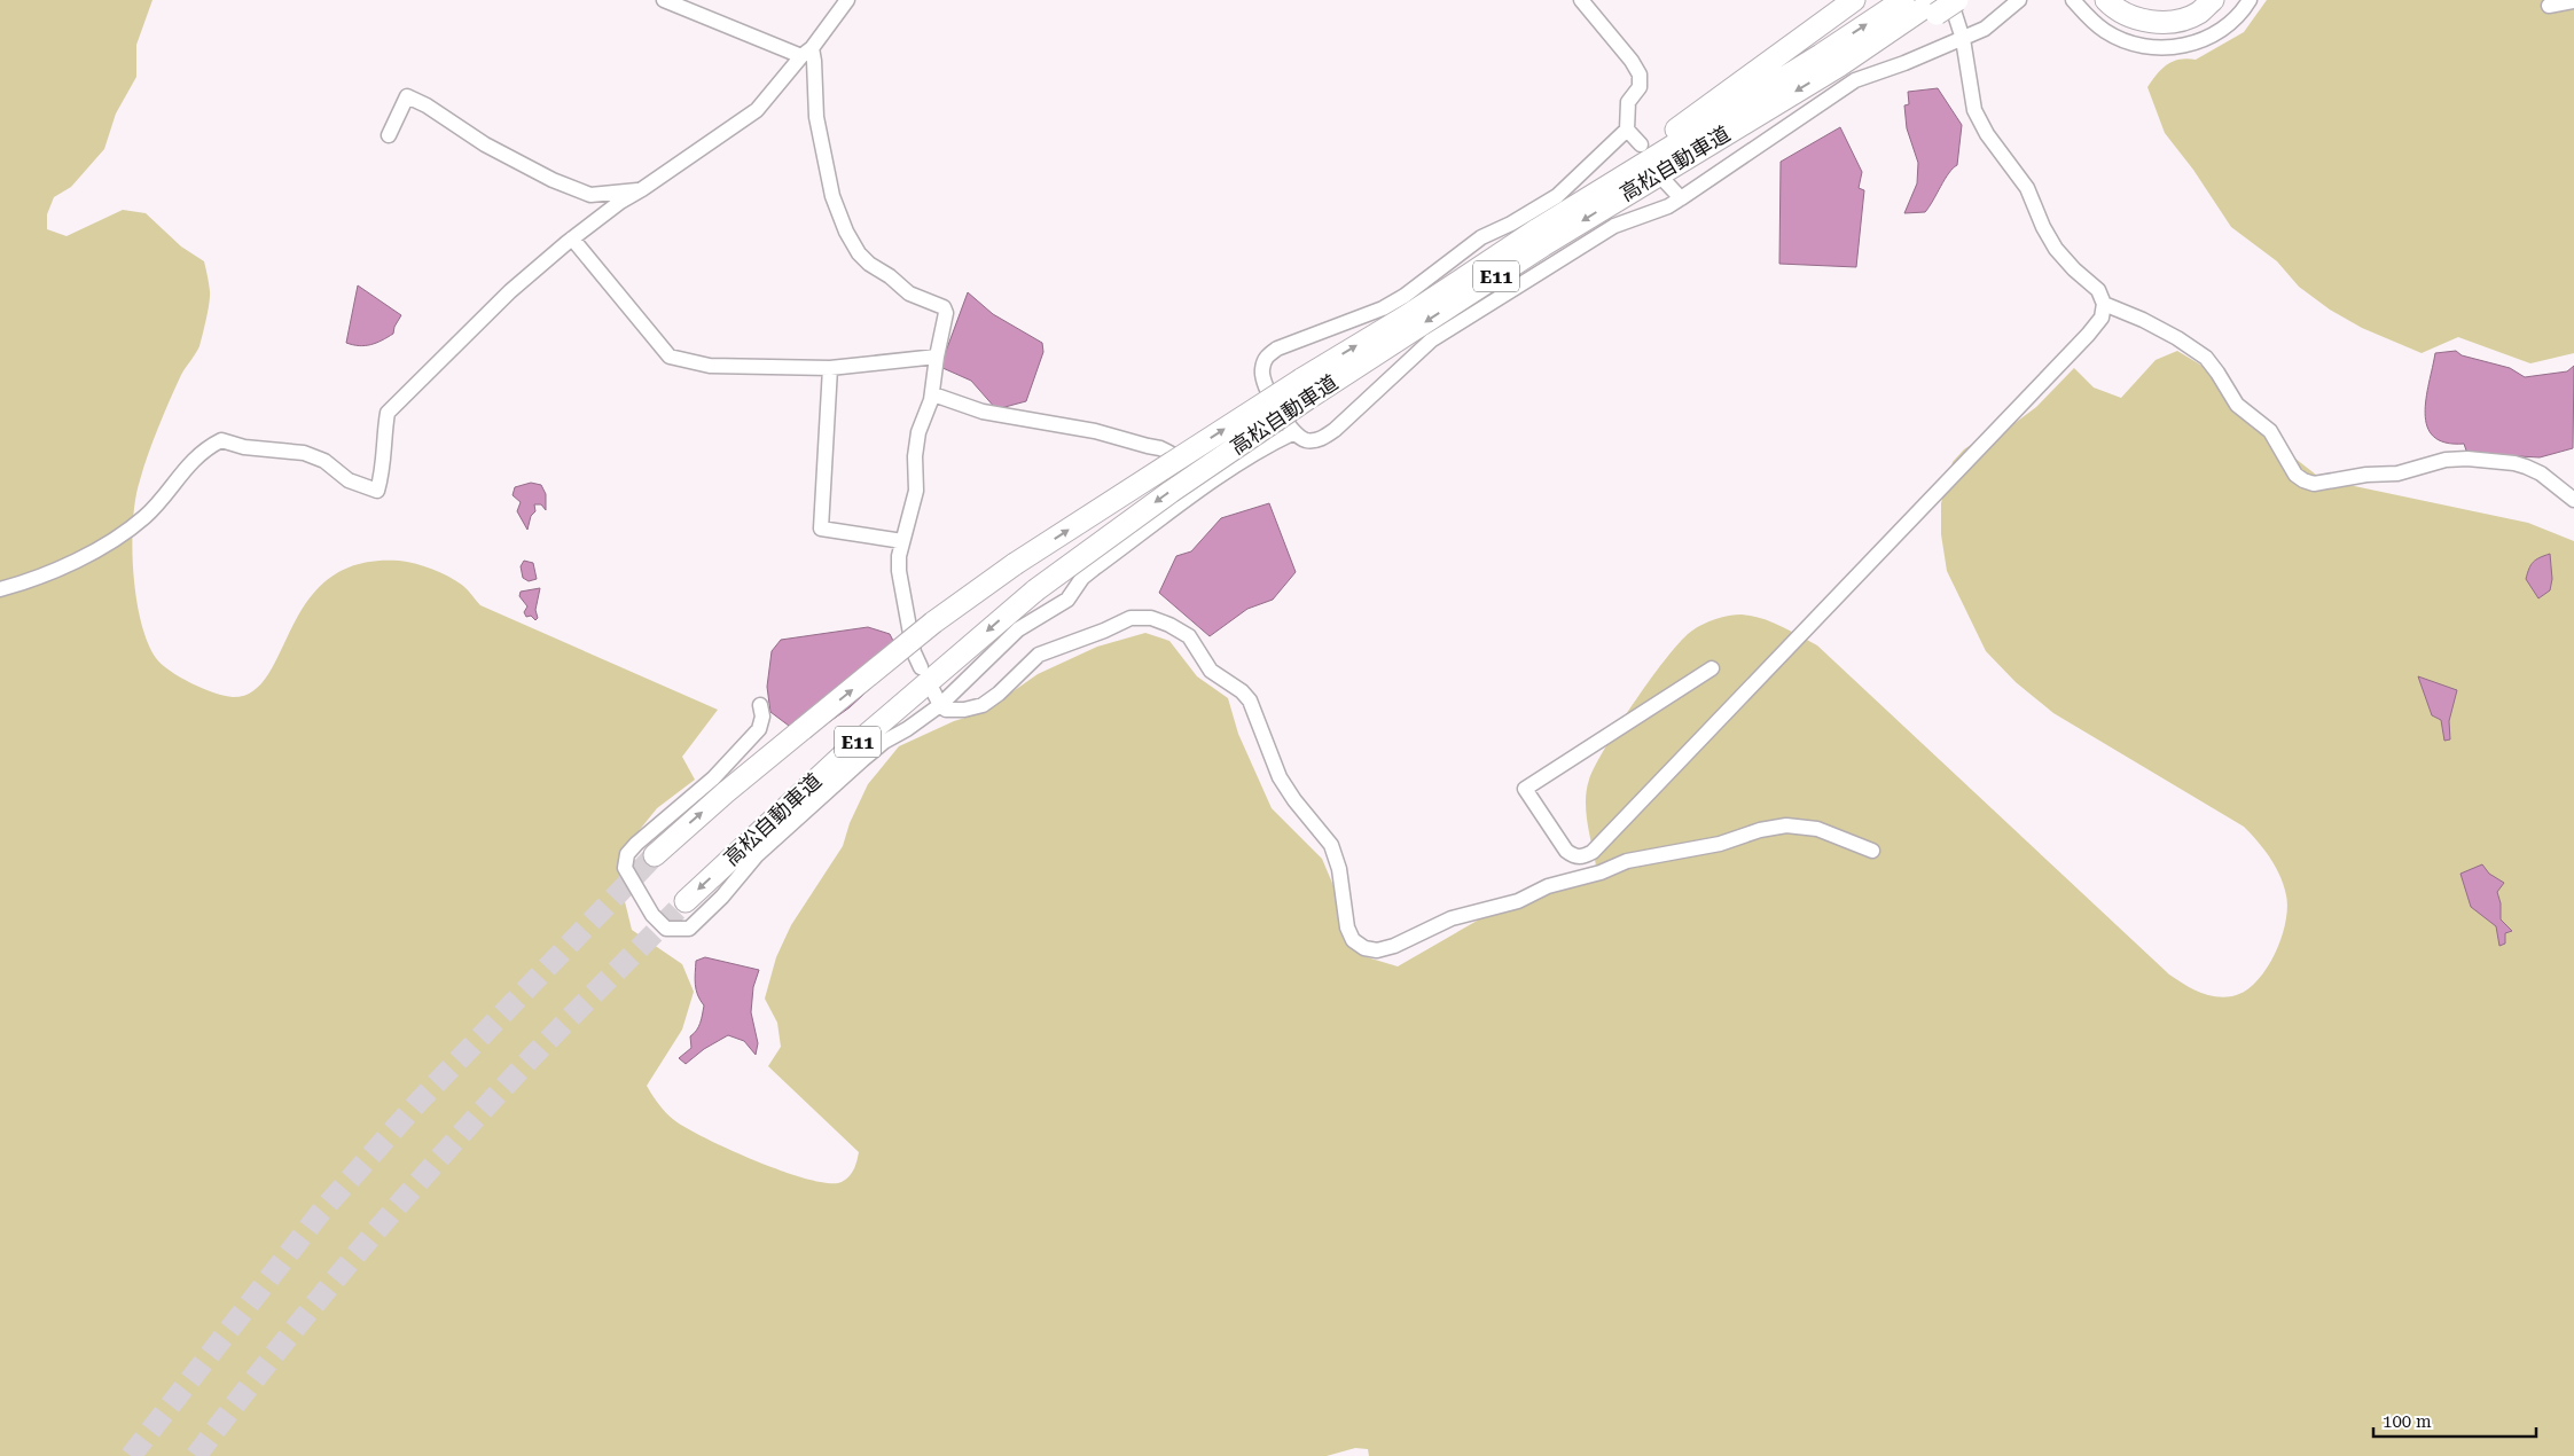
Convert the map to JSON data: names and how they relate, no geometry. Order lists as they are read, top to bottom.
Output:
{
  "streets": {
    "highway": ["高松自動車道", "E11"]
  },
  "scale_bar": "100 m"
}
